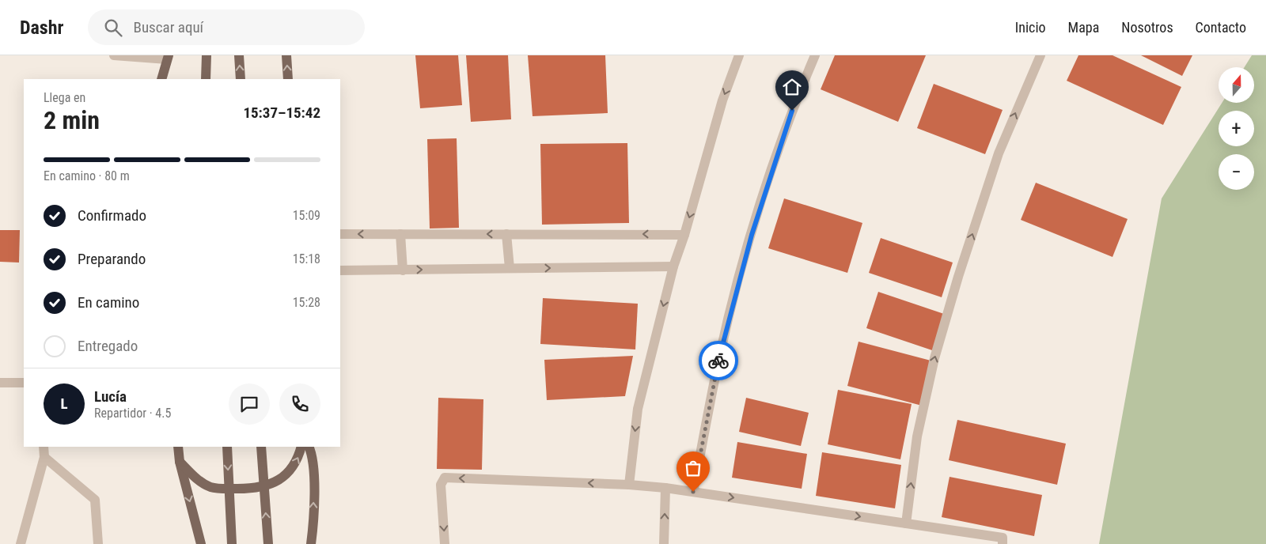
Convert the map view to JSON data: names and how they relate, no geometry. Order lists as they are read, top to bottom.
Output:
{
  "north": "top",
  "page": {
    "header": "Dashr",
    "search": "Buscar aquí",
    "nav": [
      "Inicio",
      "Mapa",
      "Nosotros",
      "Contacto"
    ],
    "map_buttons": ["+", "−"],
    "heading": ["2 min", "Llega en", "15:37–15:42"],
    "panel": ["Lucía", "Repartidor · 4.5"],
    "bar": "En camino · 80 m",
    "list": [
      ["Confirmado", "15:09"],
      ["Preparando", "15:18"],
      ["En camino", "15:28"],
      "Entregado"
    ],
    "round": "L"
  }
}
